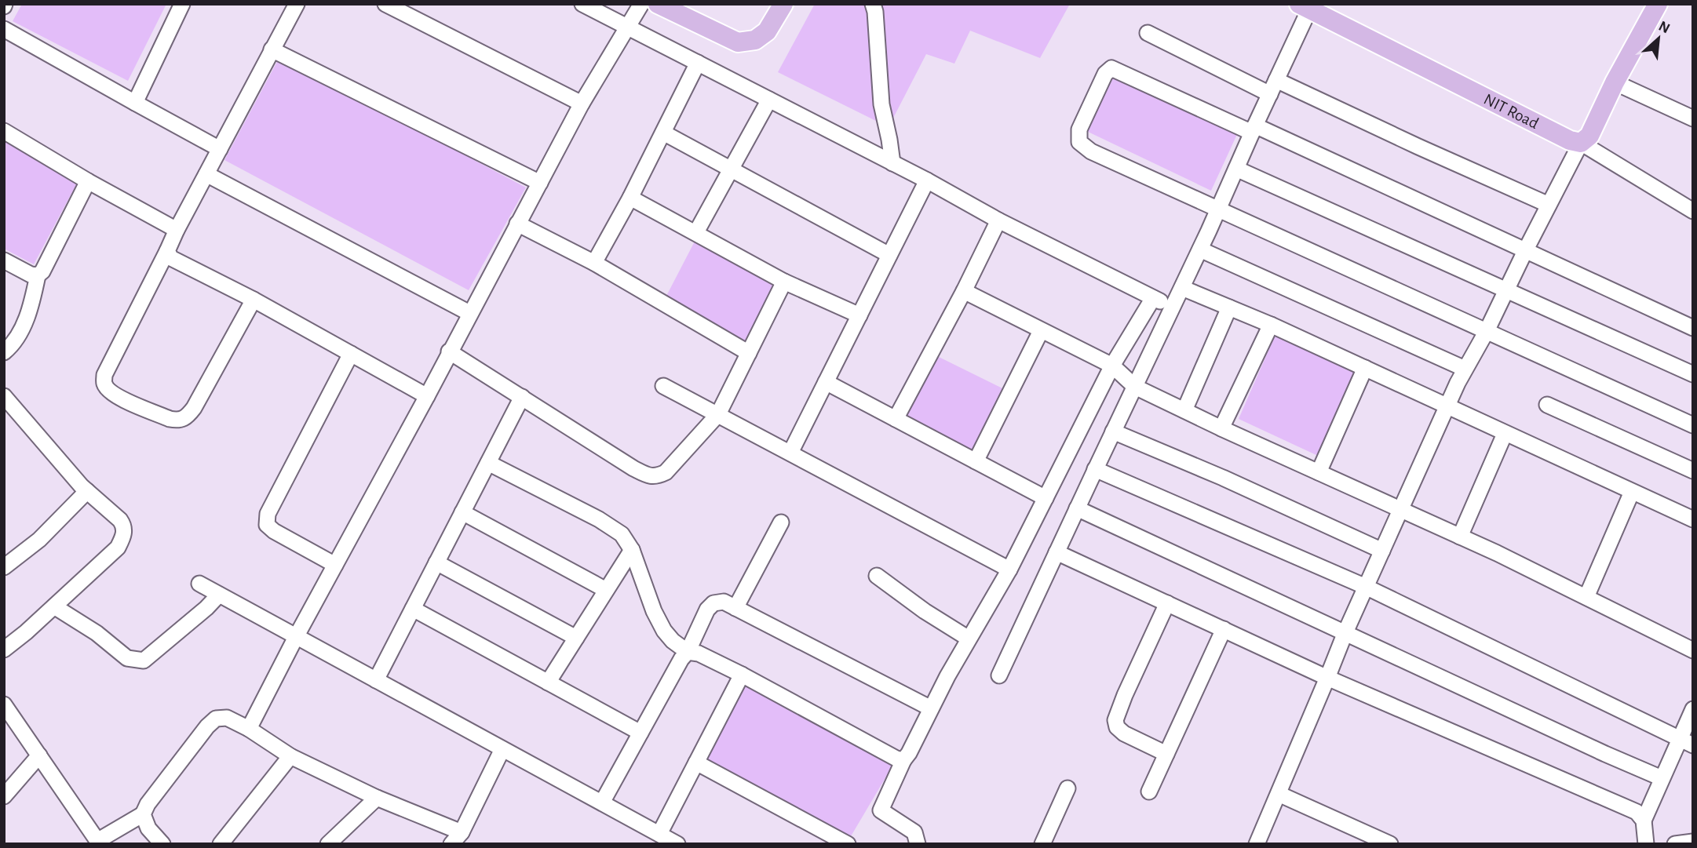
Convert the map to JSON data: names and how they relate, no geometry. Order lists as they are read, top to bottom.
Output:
{
  "streets": {
    "main road": ["NIT Road"]
  },
  "north": "top right"
}
